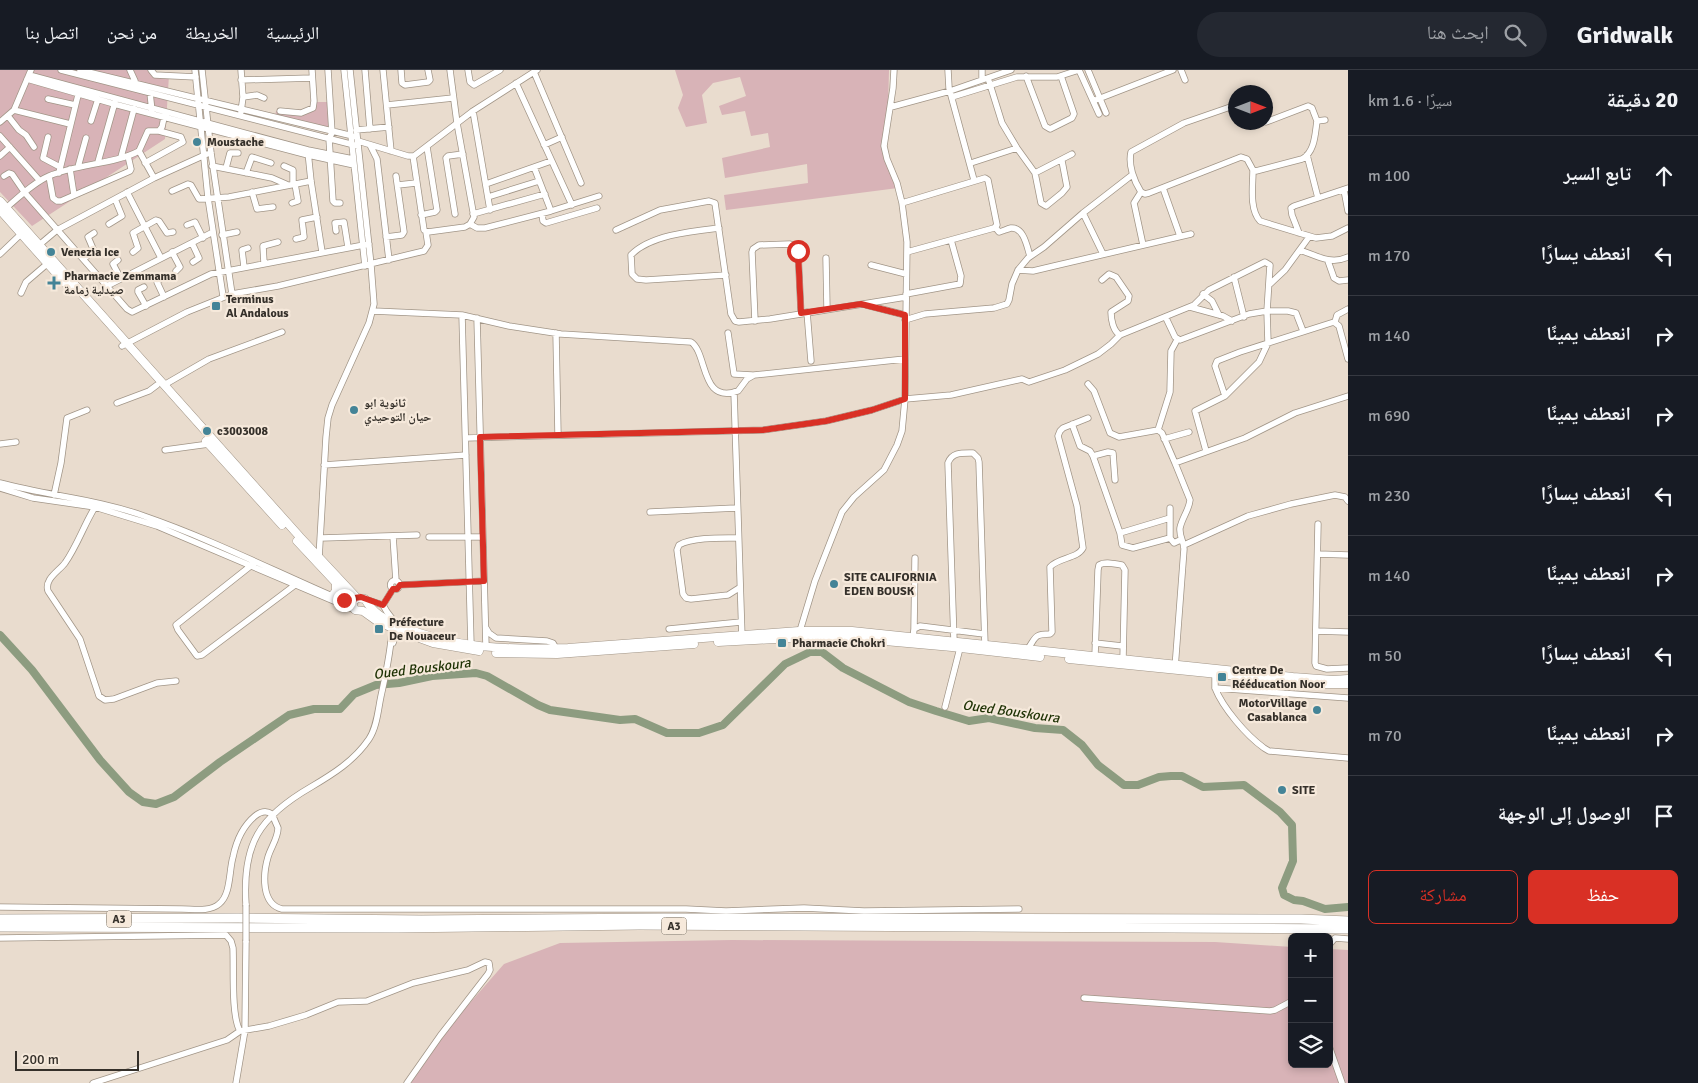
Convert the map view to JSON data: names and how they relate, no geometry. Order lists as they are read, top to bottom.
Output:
{
  "streets": {
    "highway": ["A3"]
  },
  "water": ["Oued Bouskoura"],
  "places": {
    "other": [
      "Moustache",
      "Venezia Ice",
      "ثانوية ابو حيان التوحيدي",
      "c3003008",
      "SITE CALIFORNIA EDEN BOUSK",
      "MotorVillage Casablanca",
      "SITE"
    ],
    "health": ["Pharmacie Zemmama صيدلية زمامة"],
    "transit": [
      "Terminus Al Andalous",
      "Préfecture De Nouaceur",
      "Pharmacie Chokri",
      "Centre De Rééducation Noor"
    ]
  },
  "scale_bar": "200 m",
  "north": "right",
  "page": {
    "header": "Gridwalk",
    "search": "ابحث هنا",
    "nav": [
      "الرئيسية",
      "الخريطة",
      "من نحن",
      "اتصل بنا"
    ],
    "heading": ["20 دقيقة", "سيرًا · 1.6 km"],
    "list": [
      ["تابع السير", "100 m"],
      ["انعطف يسارًا", "170 m"],
      ["انعطف يمينًا", "140 m"],
      ["انعطف يمينًا", "690 m"],
      ["انعطف يسارًا", "230 m"],
      ["انعطف يمينًا", "140 m"],
      ["انعطف يسارًا", "50 m"],
      ["انعطف يمينًا", "70 m"],
      "الوصول إلى الوجهة"
    ],
    "buttons": ["حفظ", "مشاركة"],
    "map_buttons": ["+", "−"],
    "scale": "200 m"
  }
}
